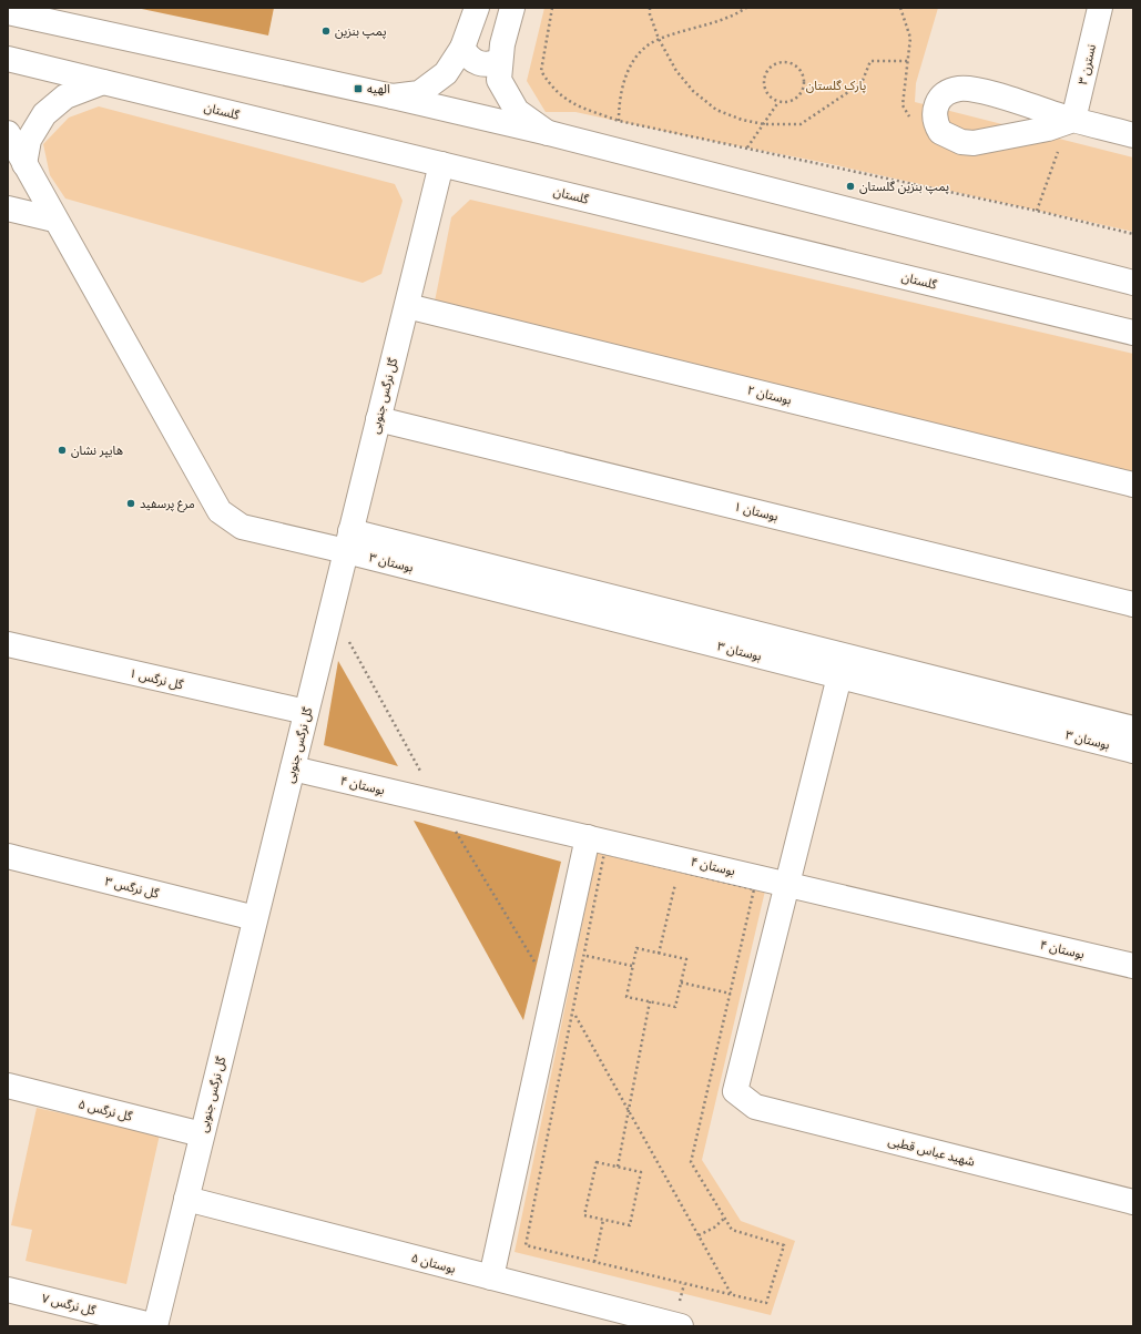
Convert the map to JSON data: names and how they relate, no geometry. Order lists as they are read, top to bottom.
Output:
{
  "streets": {
    "street": [
      "نسترن ۳",
      "گلستان",
      "بوستان ۲",
      "گل نرگس جنوبی",
      "بوستان ۱",
      "بوستان ۳",
      "گل نرگس ۱",
      "بوستان ۴",
      "گل نرگس ۳",
      "گل نرگس ۵",
      "شهید عباس قطبی",
      "بوستان ۵",
      "گل نرگس ۷"
    ]
  },
  "crossings": [
    ["گلستان", "گل نرگس جنوبی"],
    ["بوستان ۲", "گل نرگس جنوبی"],
    ["گل نرگس جنوبی", "بوستان ۱"],
    ["گل نرگس جنوبی", "بوستان ۳"],
    ["گل نرگس جنوبی", "گل نرگس ۱"],
    ["گل نرگس جنوبی", "بوستان ۴"],
    ["گل نرگس جنوبی", "گل نرگس ۳"],
    ["گل نرگس جنوبی", "گل نرگس ۵"],
    ["گل نرگس جنوبی", "بوستان ۵"],
    ["گل نرگس جنوبی", "گل نرگس ۷"]
  ],
  "parks": ["پارک گلستان"],
  "places": {
    "other": [
      "پمپ بنزین",
      "پمپ بنزین گلستان",
      "هایپر نشان",
      "مرغ پرسفید"
    ],
    "transit": ["الهیه"]
  }
}
